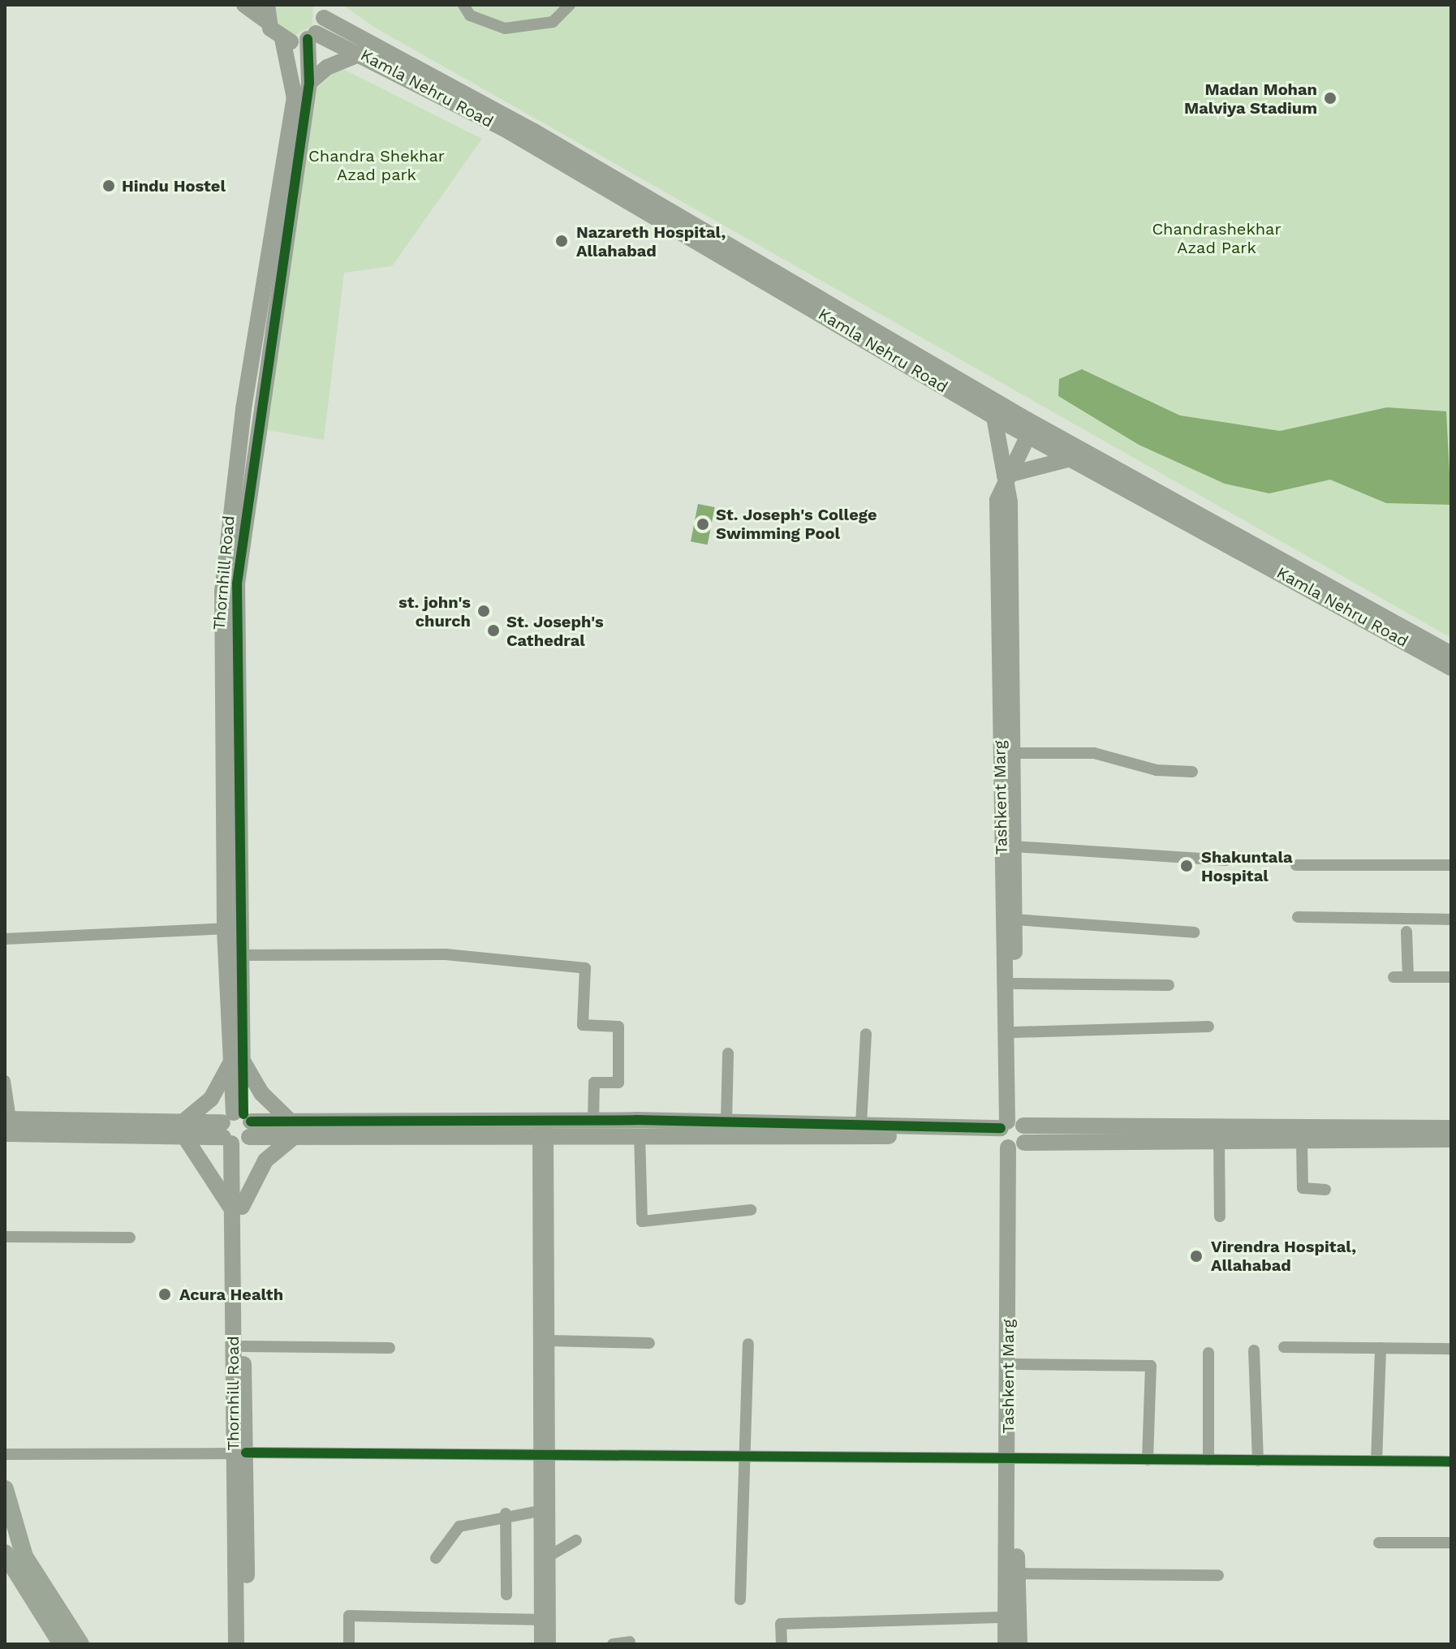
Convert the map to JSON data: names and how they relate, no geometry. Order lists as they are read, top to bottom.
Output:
{
  "streets": {
    "street": ["Kamla Nehru Road", "Thornhill Road", "Tashkent Marg"]
  },
  "crossings": [
    ["Kamla Nehru Road", "Thornhill Road"],
    ["Kamla Nehru Road", "Tashkent Marg"]
  ],
  "parks": ["Chandra Shekhar Azad park", "Chandrashekhar Azad Park"],
  "places": [
    "Madan Mohan Malviya Stadium",
    "Hindu Hostel",
    "Nazareth Hospital, Allahabad",
    "St. Joseph's College Swimming Pool",
    "st. john's church",
    "St. Joseph's Cathedral",
    "Shakuntala Hospital",
    "Virendra Hospital, Allahabad",
    "Acura Health"
  ]
}
